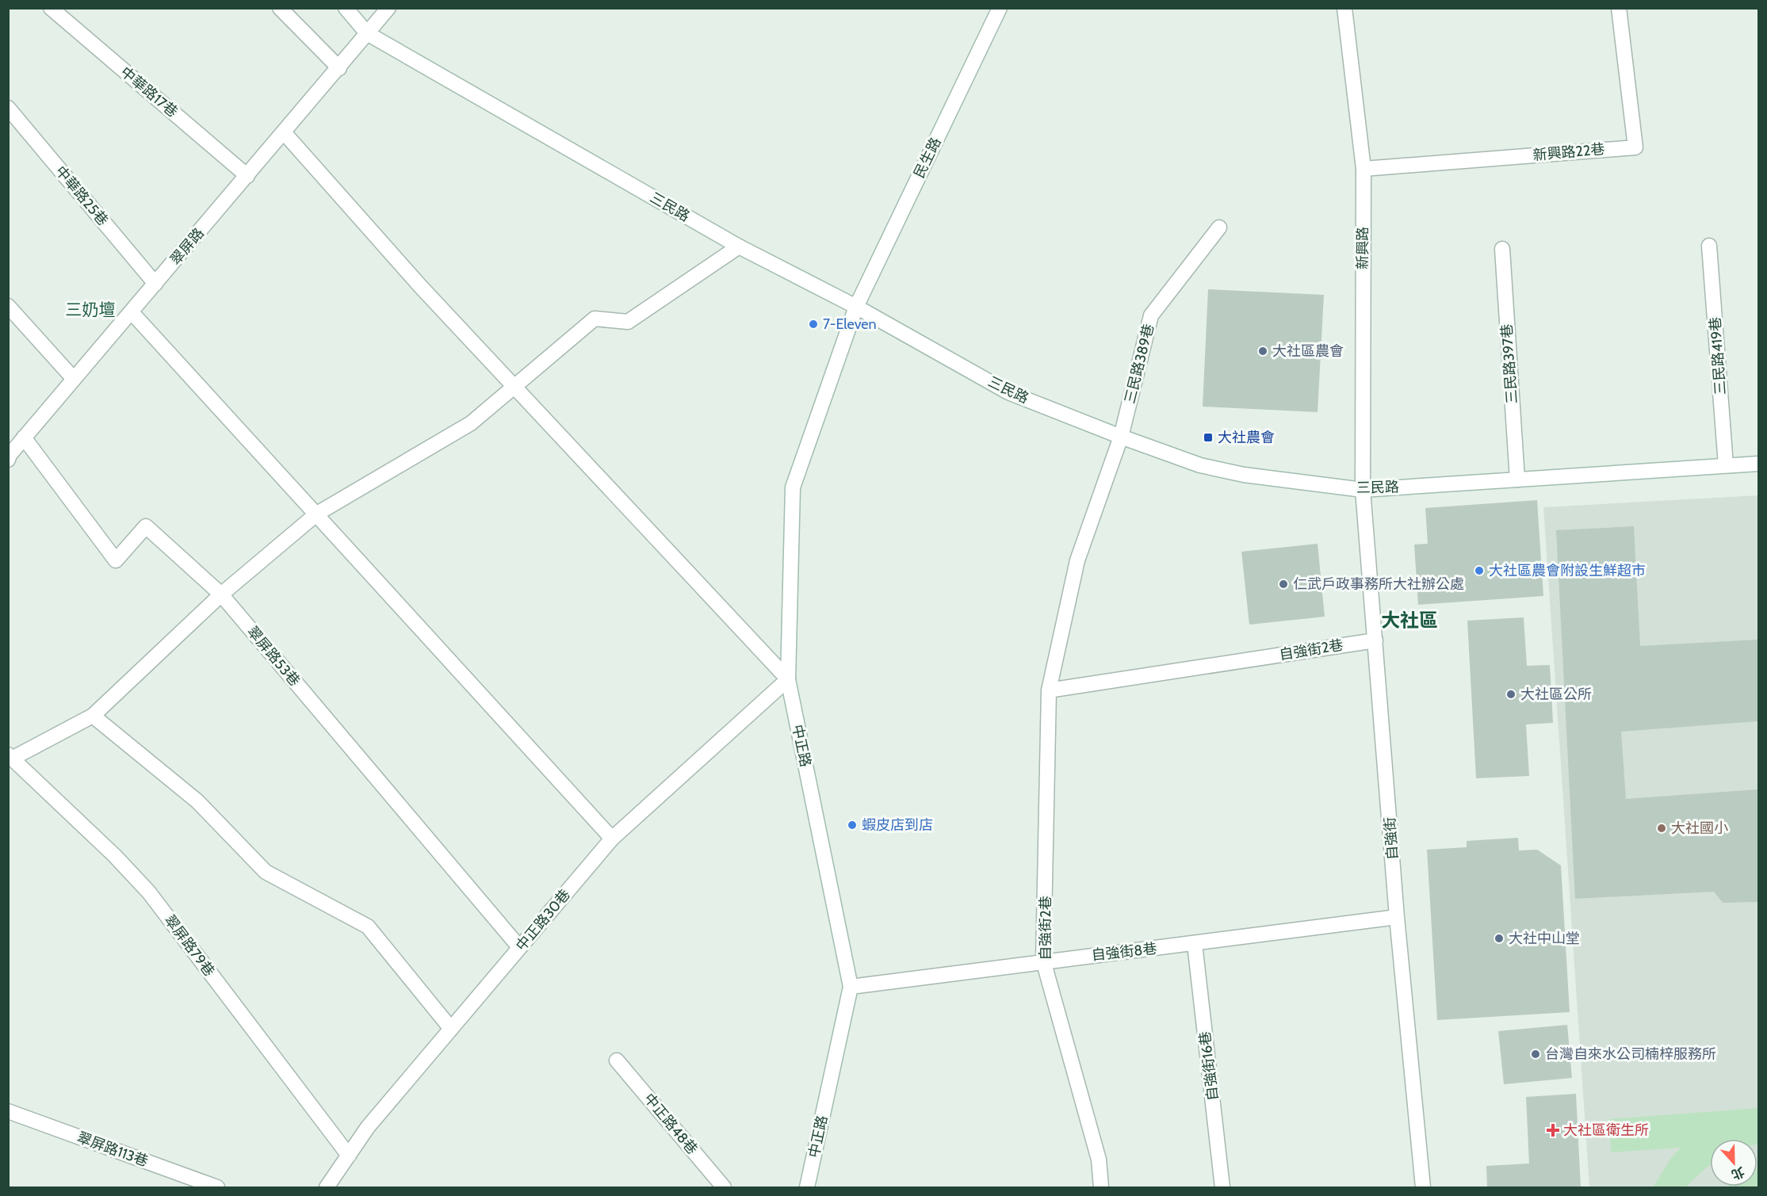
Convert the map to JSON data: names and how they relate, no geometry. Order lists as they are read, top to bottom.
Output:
{
  "streets": {
    "street": [
      "中華路17巷",
      "新興路22巷",
      "民生路",
      "中華路25巷",
      "三民路",
      "翠屏路",
      "新興路",
      "三民路419巷",
      "三民路389巷",
      "三民路397巷",
      "自強街2巷",
      "翠屏路53巷",
      "中正路",
      "自強街",
      "中正路30巷",
      "翠屏路79巷",
      "自強街8巷",
      "自強街16巷",
      "中正路48巷",
      "翠屏路113巷"
    ]
  },
  "crossings": [
    ["中華路17巷", "翠屏路"],
    ["新興路22巷", "新興路"],
    ["民生路", "三民路"],
    ["民生路", "中正路"],
    ["中華路25巷", "翠屏路"],
    ["三民路", "翠屏路"],
    ["三民路", "新興路"],
    ["三民路", "三民路419巷"],
    ["三民路", "三民路389巷"],
    ["三民路", "三民路397巷"],
    ["三民路", "自強街2巷"],
    ["三民路", "中正路"],
    ["三民路", "自強街"],
    ["翠屏路", "翠屏路53巷"],
    ["新興路", "自強街"],
    ["三民路389巷", "自強街2巷"],
    ["自強街2巷", "自強街"],
    ["自強街2巷", "自強街8巷"],
    ["翠屏路53巷", "中正路30巷"],
    ["中正路", "中正路30巷"],
    ["中正路", "自強街8巷"],
    ["自強街", "自強街8巷"],
    ["中正路30巷", "翠屏路79巷"],
    ["自強街8巷", "自強街16巷"]
  ],
  "districts": ["三奶壇", "大社區"],
  "places": {
    "other": [
      "7-Eleven",
      "大社區農會",
      "大社區農會附設生鮮超市",
      "仁武戶政事務所大社辦公處",
      "大社區公所",
      "蝦皮店到店",
      "大社國小",
      "大社中山堂",
      "台灣自來水公司楠梓服務所"
    ],
    "transit": ["大社農會"],
    "health": ["大社區衛生所"]
  },
  "north": "bottom"
}
